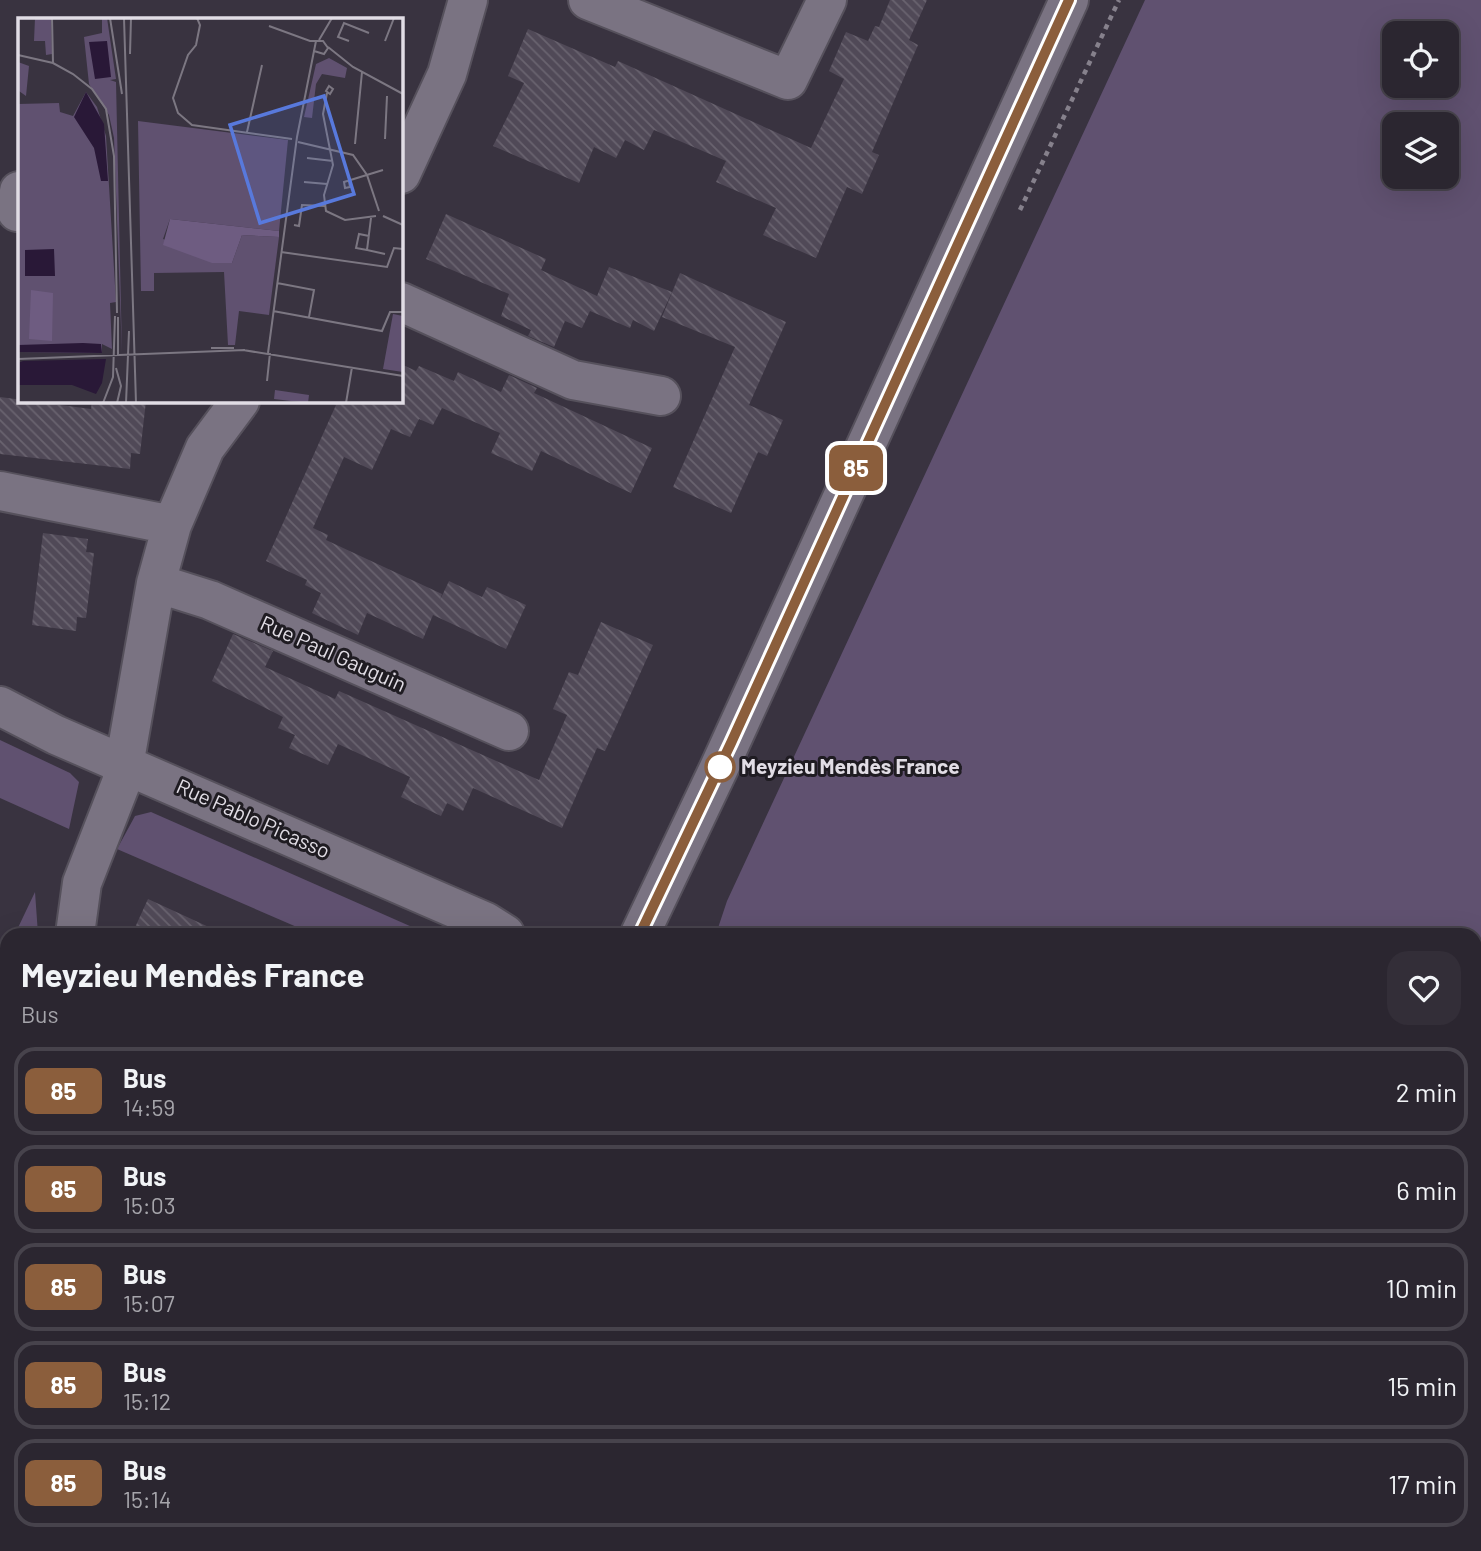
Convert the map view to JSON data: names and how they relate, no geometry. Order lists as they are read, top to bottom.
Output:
{
  "streets": {
    "street": ["Rue Paul Gauguin", "Rue Pablo Picasso"]
  },
  "places": ["Meyzieu Mendès France"],
  "lines": ["bus line 85"],
  "page": {
    "on_map": "85",
    "heading": ["Meyzieu Mendès France", "Bus"],
    "list": [
      {
        "mark": "85",
        "name": "Bus",
        "note": "14:59",
        "value": "2 min"
      },
      {
        "mark": "85",
        "name": "Bus",
        "note": "15:03",
        "value": "6 min"
      },
      {
        "mark": "85",
        "name": "Bus",
        "note": "15:07",
        "value": "10 min"
      },
      {
        "mark": "85",
        "name": "Bus",
        "note": "15:12",
        "value": "15 min"
      },
      {
        "mark": "85",
        "name": "Bus",
        "note": "15:14",
        "value": "17 min"
      }
    ]
  }
}
